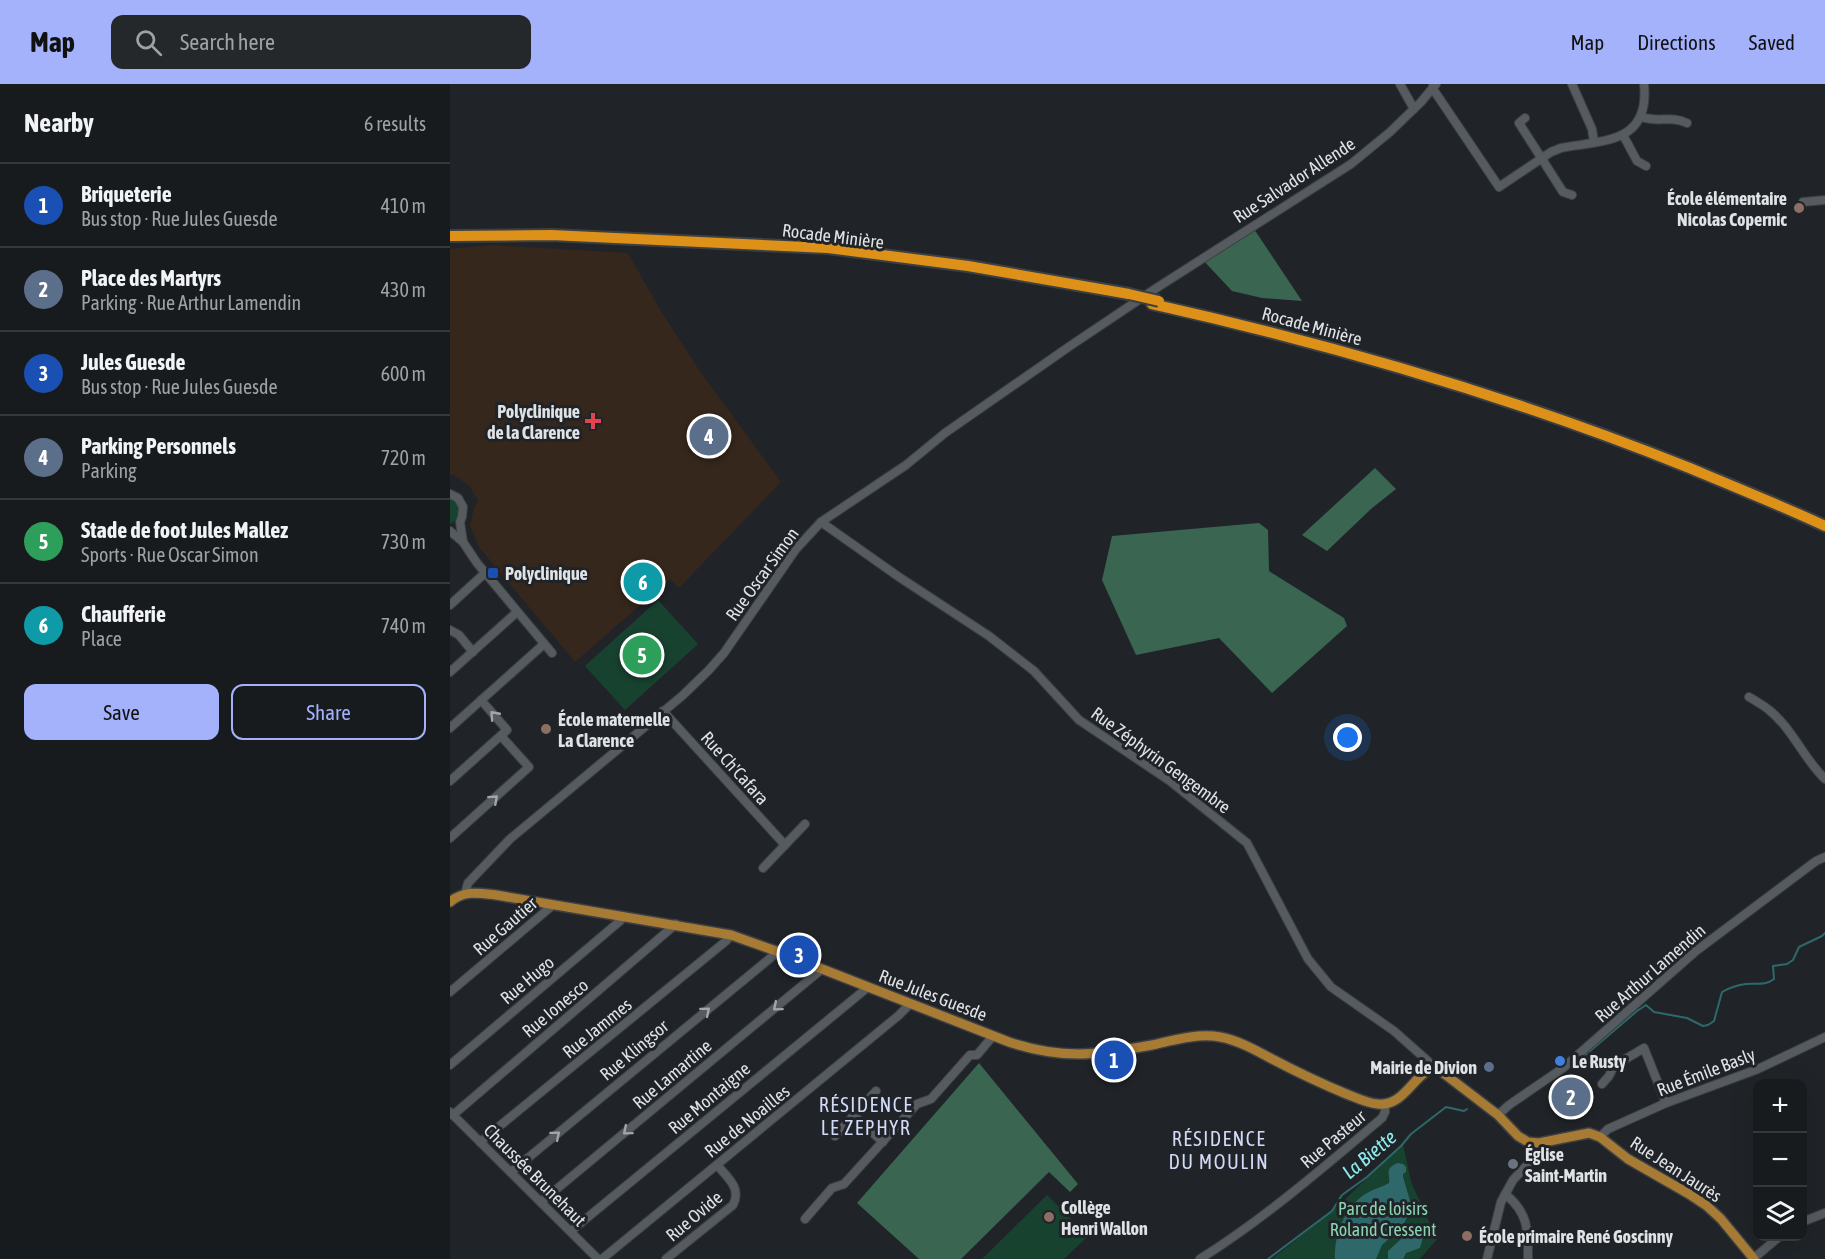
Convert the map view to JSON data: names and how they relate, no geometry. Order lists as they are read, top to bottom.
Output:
{
  "streets": {
    "highway": ["Rocade Minière"],
    "main road": ["Rue Jules Guesde", "Rue Pasteur", "Rue Jean Jaurès"],
    "street": [
      "Rue Salvador Allende",
      "Rue Oscar Simon",
      "Rue Zéphyrin Gengembre",
      "Rue Ch'Cafara",
      "Rue Gautier",
      "Rue Arthur Lamendin",
      "Rue Hugo",
      "Rue Ionesco",
      "Rue Jammes",
      "Rue Klingsor",
      "Rue Émile Basly",
      "Rue Lamartine",
      "Rue Montaigne",
      "Rue de Noailles",
      "Chaussée Brunehaut",
      "Rue Ovide"
    ]
  },
  "crossings": [
    ["Rue Salvador Allende", "Rue Oscar Simon"],
    ["Rue Oscar Simon", "Rue Zéphyrin Gengembre"],
    ["Rue Oscar Simon", "Rue Ch'Cafara"],
    ["Rue Oscar Simon", "Rue Jules Guesde"],
    ["Rue Zéphyrin Gengembre", "Rue Pasteur"],
    ["Rue Gautier", "Rue Jules Guesde"],
    ["Rue Hugo", "Rue Jules Guesde"],
    ["Rue Jules Guesde", "Rue Ionesco"],
    ["Rue Jules Guesde", "Rue Jammes"],
    ["Rue Jules Guesde", "Rue Klingsor"],
    ["Rue Jules Guesde", "Rue Lamartine"],
    ["Rue Jules Guesde", "Rue Montaigne"],
    ["Rue Jules Guesde", "Rue de Noailles"],
    ["Rue Jules Guesde", "Rue Pasteur"],
    ["Rue Ionesco", "Chaussée Brunehaut"],
    ["Rue Jammes", "Chaussée Brunehaut"],
    ["Rue Klingsor", "Chaussée Brunehaut"],
    ["Rue Émile Basly", "Rue Jean Jaurès"],
    ["Rue Lamartine", "Chaussée Brunehaut"],
    ["Rue Montaigne", "Chaussée Brunehaut"],
    ["Rue de Noailles", "Chaussée Brunehaut"],
    ["Rue de Noailles", "Rue Ovide"]
  ],
  "one_way": ["Rue Klingsor", "Rue Lamartine"],
  "districts": ["RÉSIDENCE LE ZEPHYR", "RÉSIDENCE DU MOULIN"],
  "water": ["La Biette"],
  "parks": ["Parc de loisirs Roland Cressent"],
  "places": {
    "other": [
      "École élémentaire Nicolas Copernic",
      "École maternelle La Clarence",
      "Le Rusty",
      "Mairie de Divion",
      "Église Saint-Martin",
      "Collège Henri Wallon",
      "École primaire René Goscinny"
    ],
    "health": ["Polyclinique de la Clarence"],
    "transit": ["Polyclinique"]
  },
  "page": {
    "header": "Map",
    "search": "Search here",
    "nav": ["Map", "Directions", "Saved"],
    "heading": ["Nearby", "6 results"],
    "list": [
      {
        "mark": "1",
        "name": "Briqueterie",
        "note": "Bus stop · Rue Jules Guesde",
        "value": "410 m"
      },
      {
        "mark": "2",
        "name": "Place des Martyrs",
        "note": "Parking · Rue Arthur Lamendin",
        "value": "430 m"
      },
      {
        "mark": "3",
        "name": "Jules Guesde",
        "note": "Bus stop · Rue Jules Guesde",
        "value": "600 m"
      },
      {
        "mark": "4",
        "name": "Parking Personnels",
        "note": "Parking",
        "value": "720 m"
      },
      {
        "mark": "5",
        "name": "Stade de foot Jules Mallez",
        "note": "Sports · Rue Oscar Simon",
        "value": "730 m"
      },
      {
        "mark": "6",
        "name": "Chaufferie",
        "note": "Place",
        "value": "740 m"
      }
    ],
    "pins": [
      "4",
      "6",
      "5",
      "3",
      "1",
      "2"
    ],
    "buttons": ["Save", "Share"],
    "map_buttons": ["+", "−"]
  }
}
